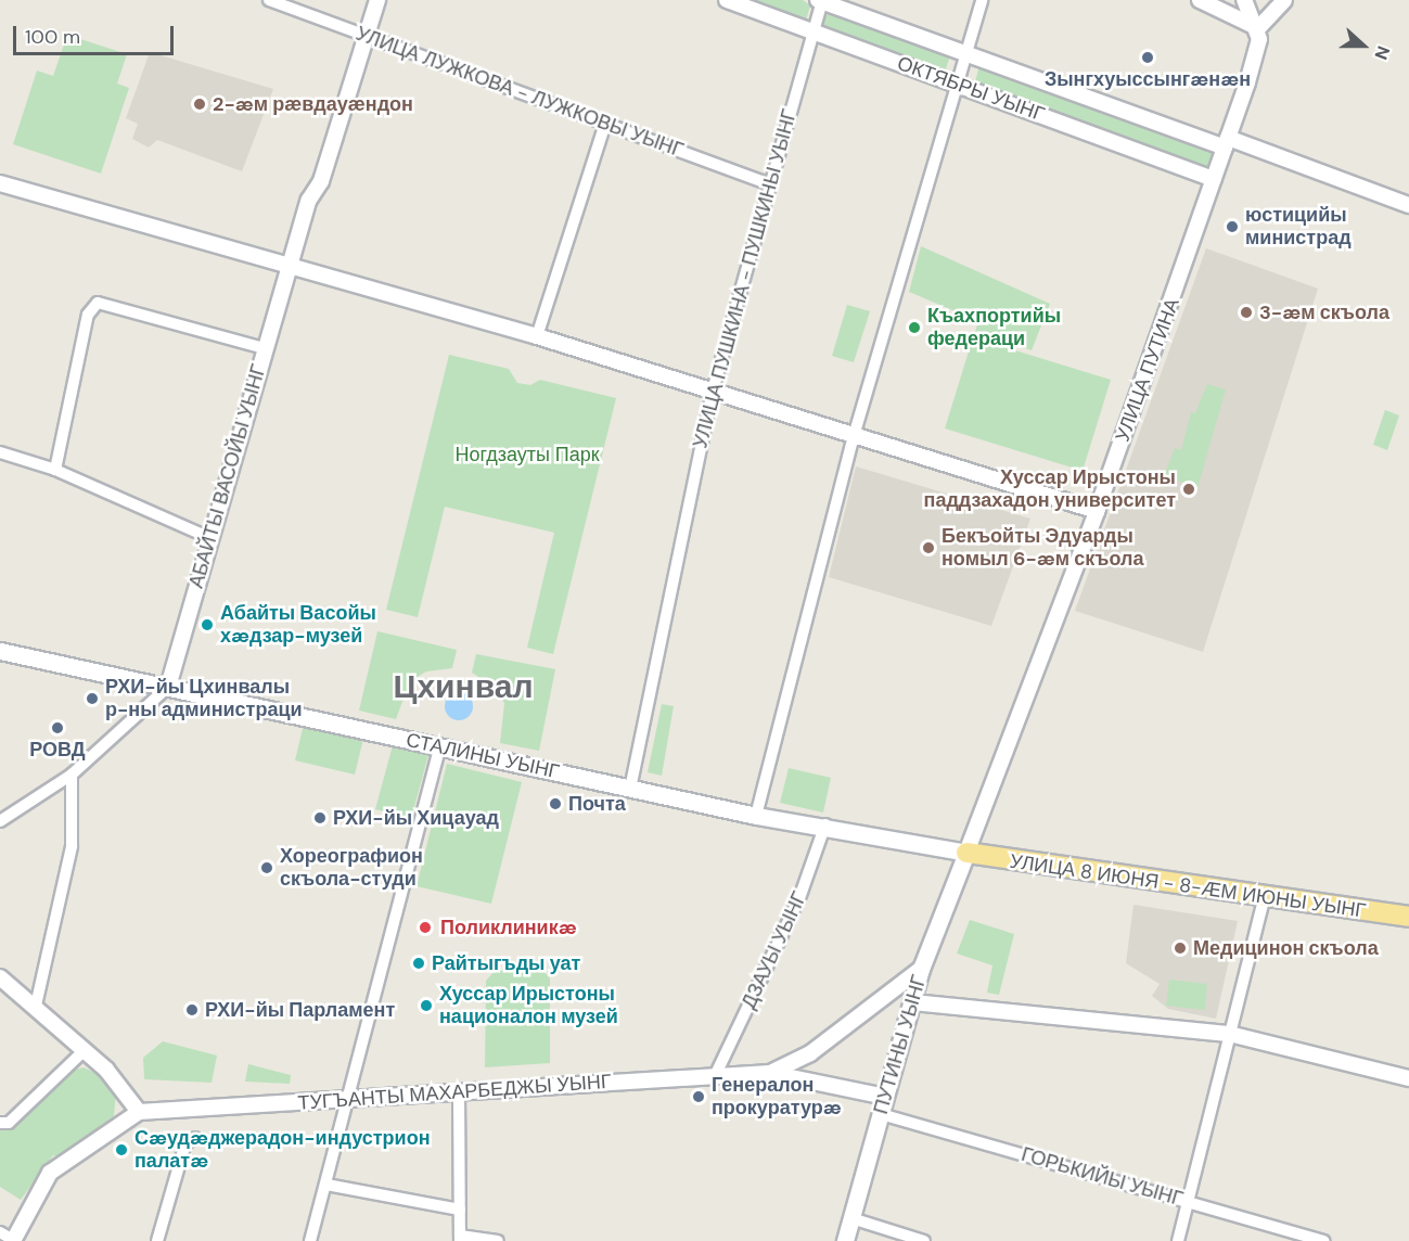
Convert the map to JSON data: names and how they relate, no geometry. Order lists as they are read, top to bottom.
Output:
{
  "streets": {
    "highway": ["УЛИЦА 8 ИЮНЯ - 8-ӔМ ИЮНЫ УЫНГ"],
    "main road": ["СТАЛИНЫ УЫНГ", "ПУТИНЫ УЫНГ"],
    "street": [
      "ОКТЯБРЫ УЫНГ",
      "УЛИЦА ЛУЖКОВА - ЛУЖКОВЫ УЫНГ",
      "УЛИЦА ПУШКИНА - ПУШКИНЫ УЫНГ",
      "УЛИЦА ПУТИНА",
      "АБАЙТЫ ВАСОЙЫ УЫНГ",
      "ДЗАУЫ УЫНГ",
      "ТУГЪАНТЫ МАХАРБЕДЖЫ УЫНГ",
      "ГОРЬКИЙЫ УЫНГ"
    ]
  },
  "crossings": [
    ["ОКТЯБРЫ УЫНГ", "УЛИЦА ПУШКИНА - ПУШКИНЫ УЫНГ"],
    ["ОКТЯБРЫ УЫНГ", "УЛИЦА ПУТИНА"],
    ["УЛИЦА ЛУЖКОВА - ЛУЖКОВЫ УЫНГ", "УЛИЦА ПУШКИНА - ПУШКИНЫ УЫНГ"],
    ["УЛИЦА ЛУЖКОВА - ЛУЖКОВЫ УЫНГ", "АБАЙТЫ ВАСОЙЫ УЫНГ"],
    ["УЛИЦА ПУШКИНА - ПУШКИНЫ УЫНГ", "СТАЛИНЫ УЫНГ"],
    ["УЛИЦА ПУТИНА", "СТАЛИНЫ УЫНГ"],
    ["УЛИЦА ПУТИНА", "УЛИЦА 8 ИЮНЯ - 8-ӔМ ИЮНЫ УЫНГ"],
    ["УЛИЦА ПУТИНА", "ПУТИНЫ УЫНГ"],
    ["АБАЙТЫ ВАСОЙЫ УЫНГ", "СТАЛИНЫ УЫНГ"],
    ["СТАЛИНЫ УЫНГ", "УЛИЦА 8 ИЮНЯ - 8-ӔМ ИЮНЫ УЫНГ"],
    ["СТАЛИНЫ УЫНГ", "ДЗАУЫ УЫНГ"],
    ["СТАЛИНЫ УЫНГ", "ПУТИНЫ УЫНГ"],
    ["УЛИЦА 8 ИЮНЯ - 8-ӔМ ИЮНЫ УЫНГ", "ПУТИНЫ УЫНГ"],
    ["ДЗАУЫ УЫНГ", "ТУГЪАНТЫ МАХАРБЕДЖЫ УЫНГ"],
    ["ПУТИНЫ УЫНГ", "ТУГЪАНТЫ МАХАРБЕДЖЫ УЫНГ"],
    ["ПУТИНЫ УЫНГ", "ГОРЬКИЙЫ УЫНГ"]
  ],
  "districts": ["Цхинвал"],
  "parks": ["Ногдзауты Парк"],
  "places": [
    "Зынгхуыссынгæнæн",
    "2-æм рӕвдауӕндон",
    "юстицийы министрад",
    "3-æм скъола",
    "Къахпортийы федераци",
    "Хуссар Ирыстоны паддзахадон университет",
    "Бекъойты Эдуарды номыл 6-æм скъола",
    "Абайты Васойы хæдзар-музей",
    "РХИ-йы Цхинвалы р-ны администраци",
    "РОВД",
    "Почта",
    "РХИ-йы Хицауад",
    "Хореографион скъола-студи",
    "Поликлиникæ",
    "Медицинон скъола",
    "Райтыгъды уат",
    "Хуссар Ирыстоны националон музей",
    "РХИ-йы Парламент",
    "Генералон прокуратурæ",
    "Сæудæджерадон-индустрион палатæ"
  ],
  "scale_bar": "100 m",
  "north": "right"
}
